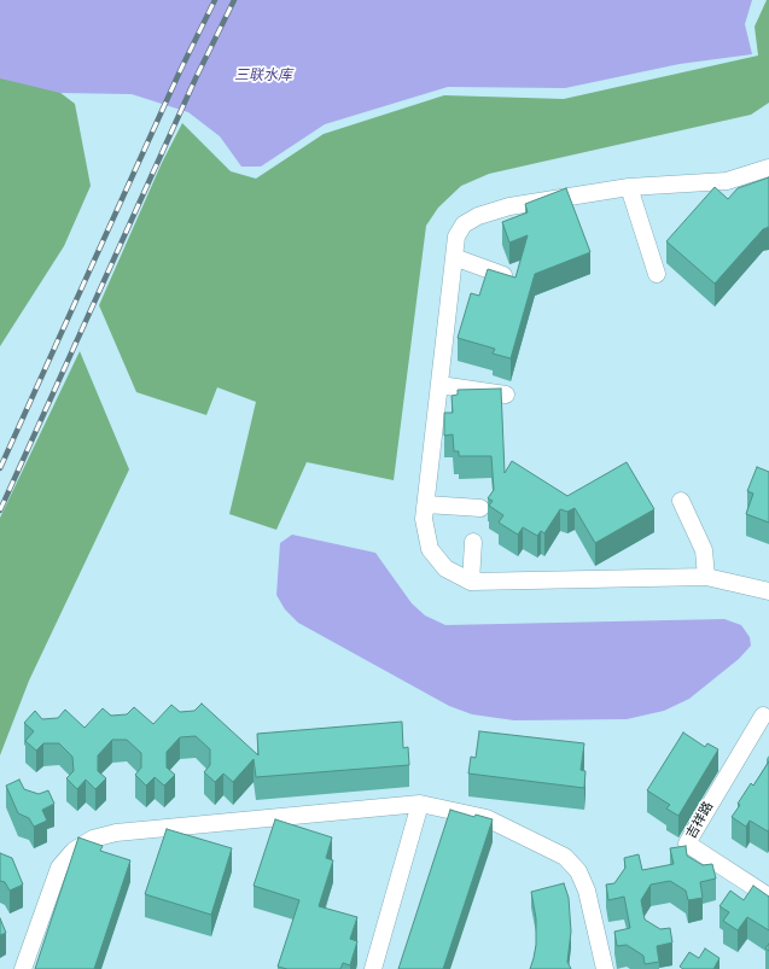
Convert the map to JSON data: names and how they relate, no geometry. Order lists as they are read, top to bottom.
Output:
{
  "streets": {
    "street": ["吉祥路"]
  },
  "water": ["三联水库"]
}
